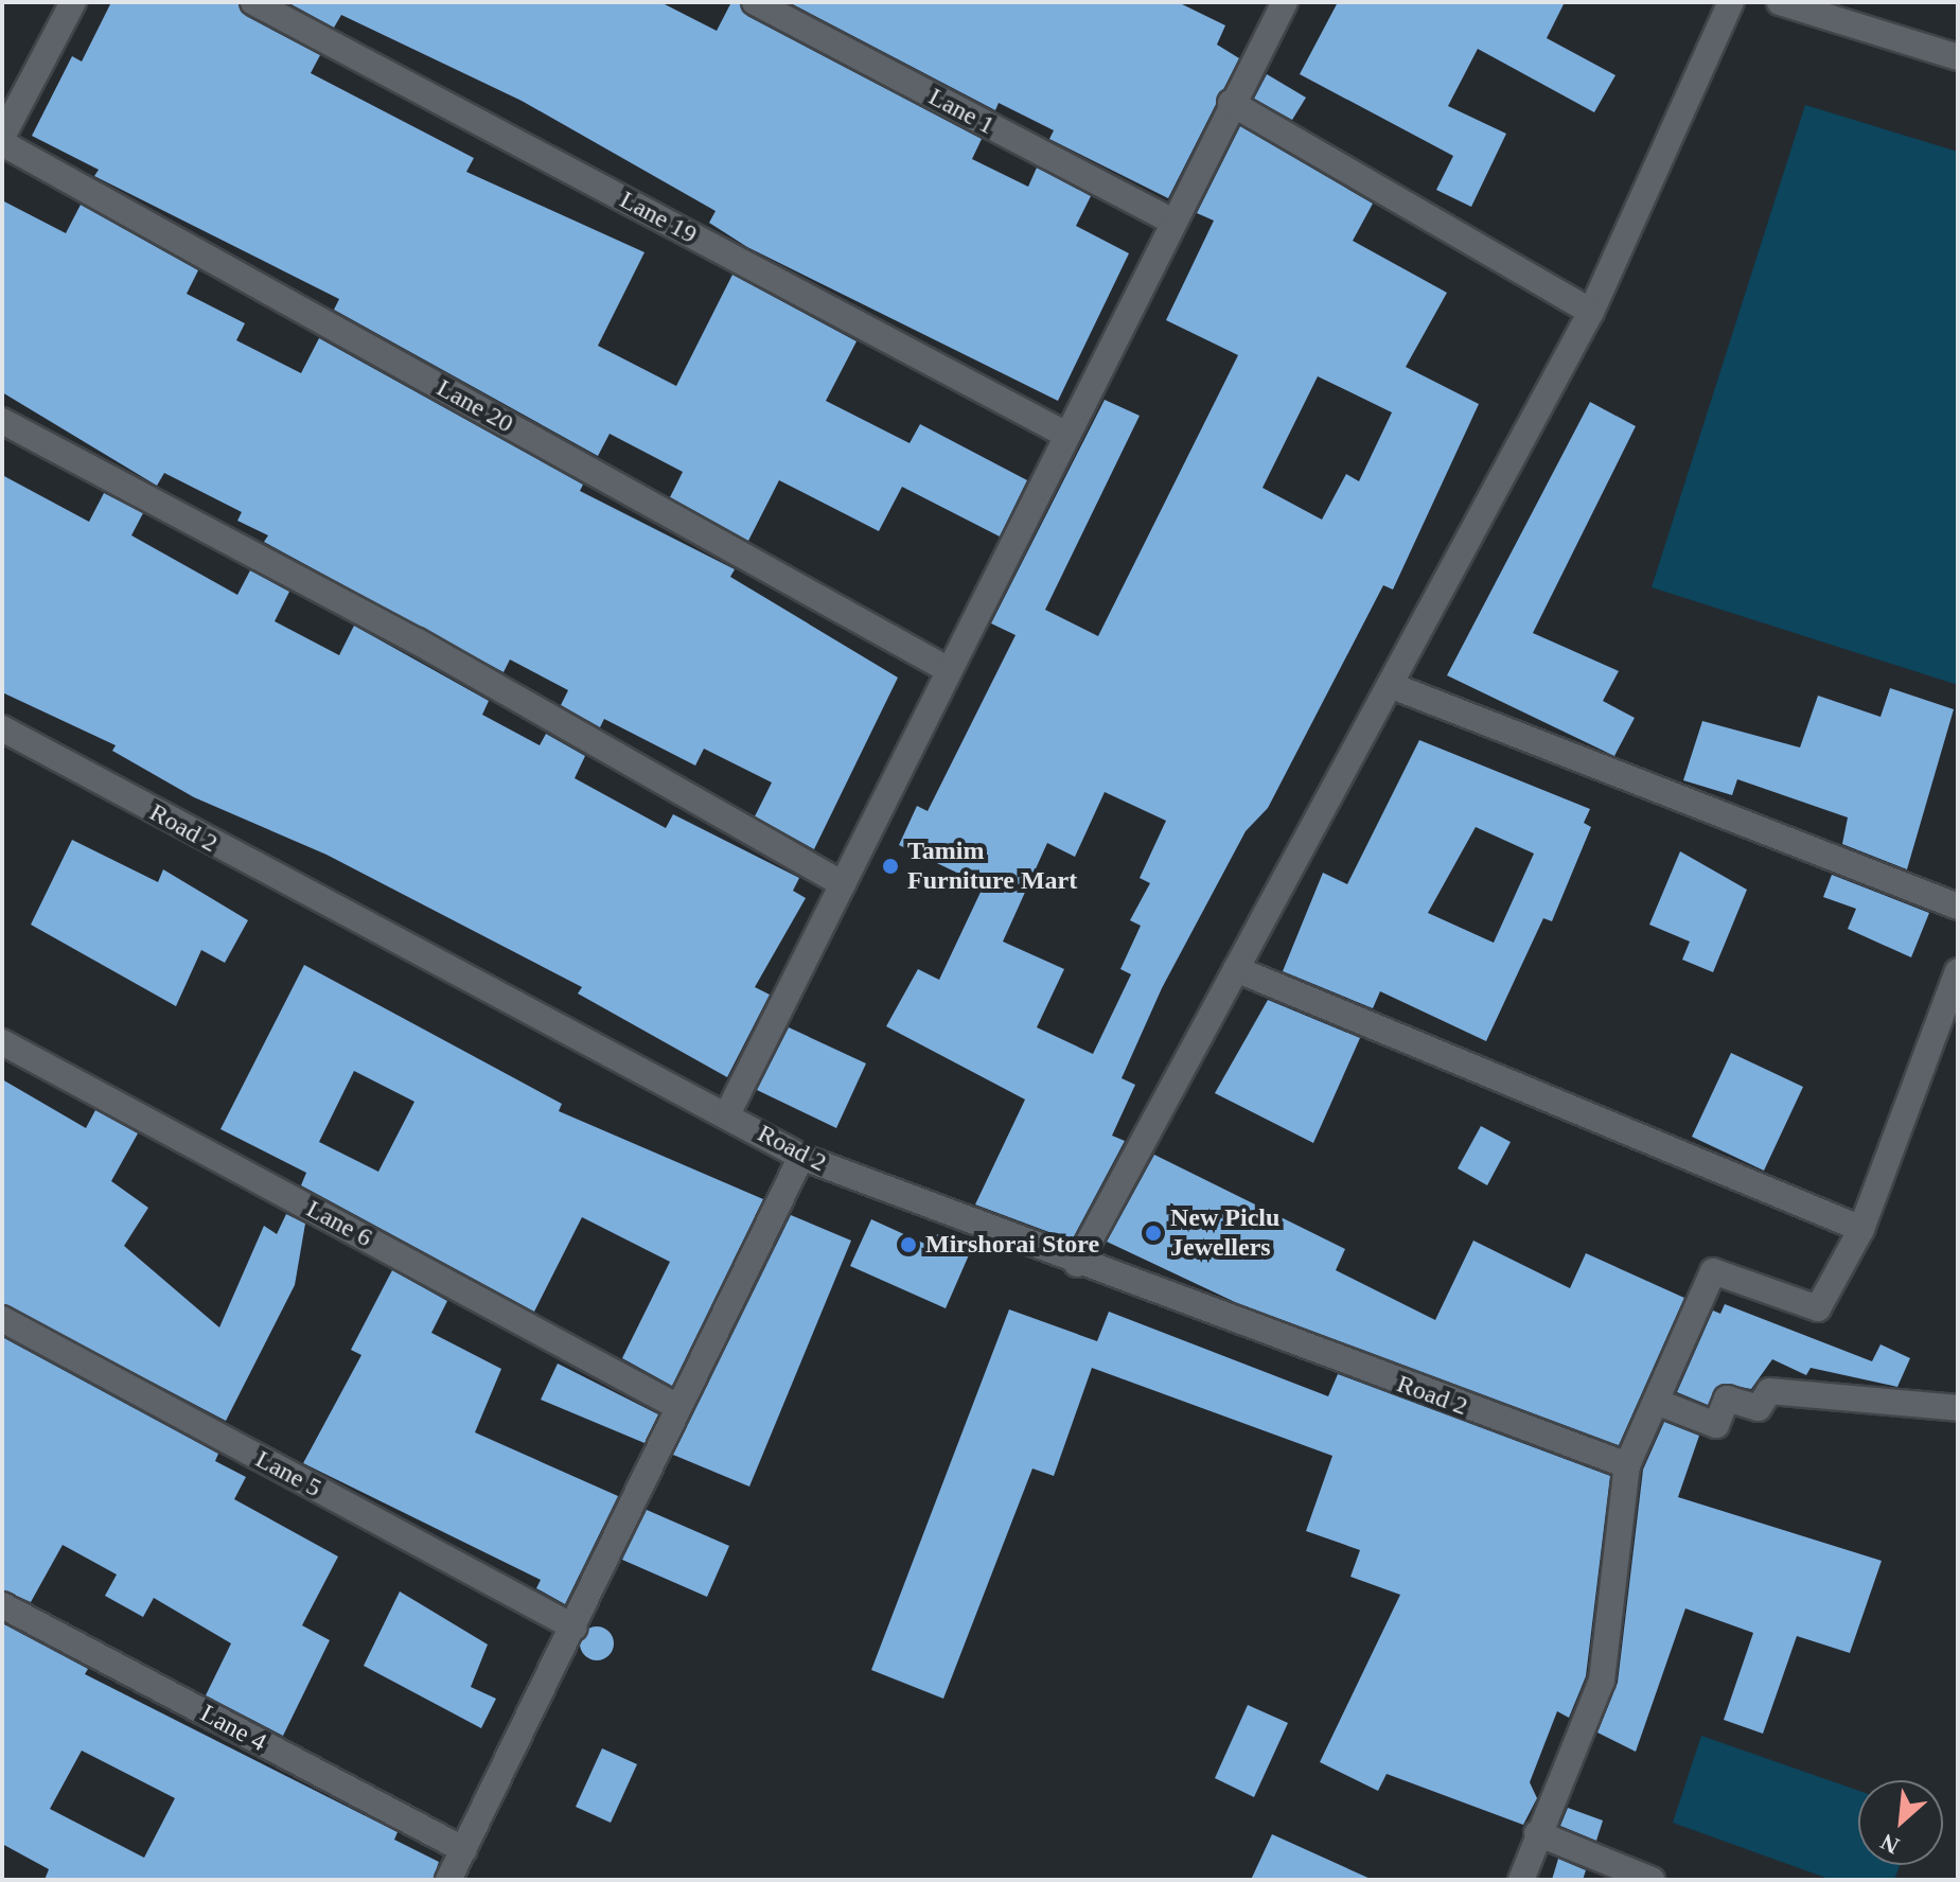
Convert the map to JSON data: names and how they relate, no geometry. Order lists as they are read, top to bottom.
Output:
{
  "streets": {
    "street": [
      "Lane 1",
      "Lane 19",
      "Lane 20",
      "Road 2",
      "Lane 6",
      "Lane 5",
      "Lane 4"
    ]
  },
  "places": ["Tamim Furniture Mart", "New Piclu Jewellers", "Mirshorai Store"],
  "north": "bottom left"
}
